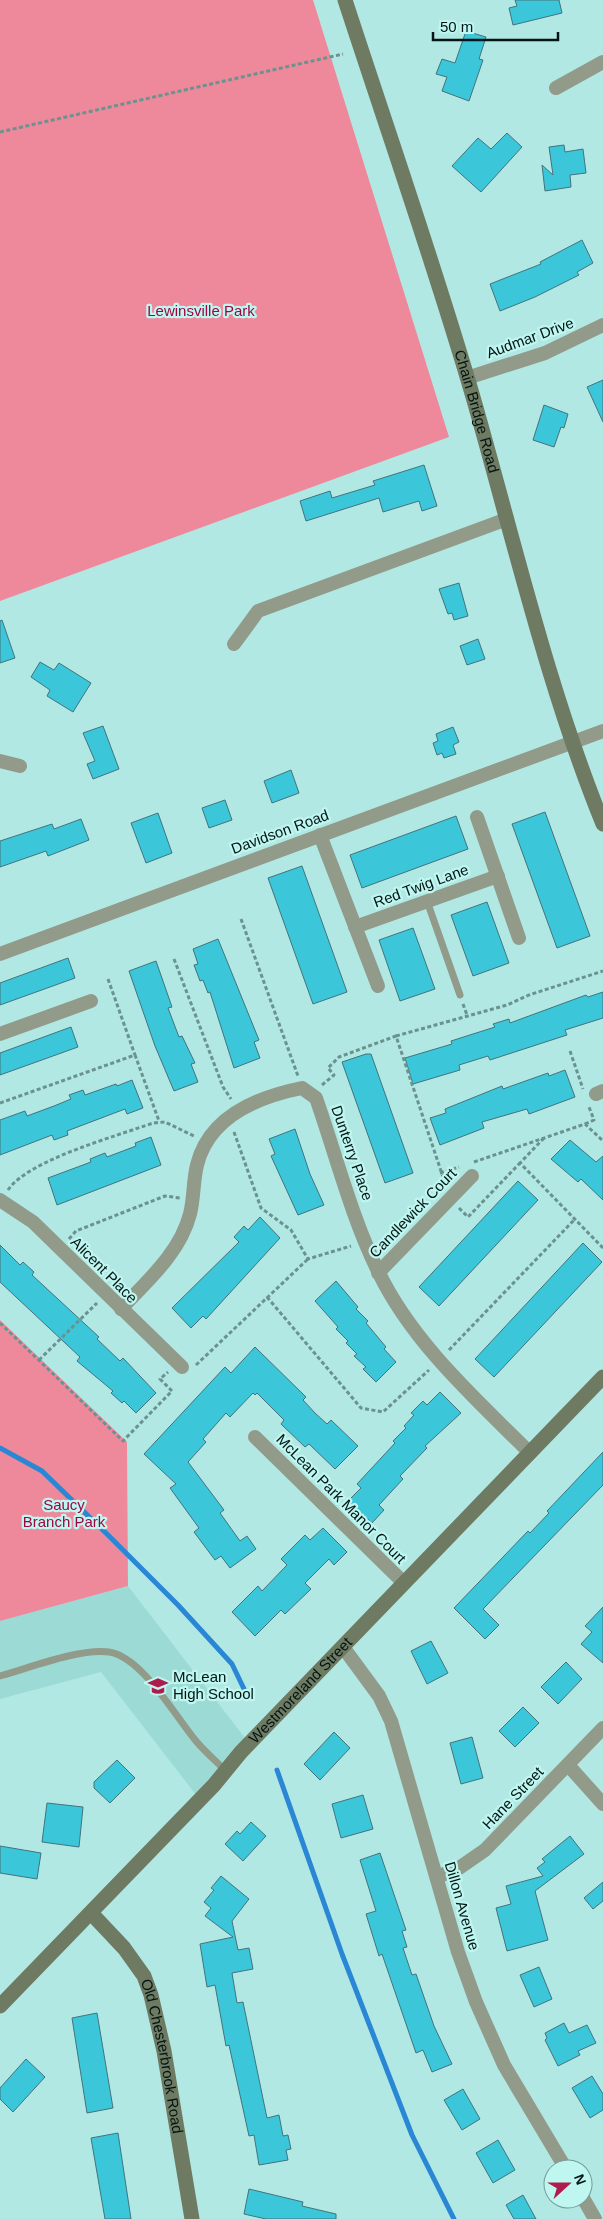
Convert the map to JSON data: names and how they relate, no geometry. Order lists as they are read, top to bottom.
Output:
{
  "streets": {
    "main road": ["Chain Bridge Road", "Westmoreland Street", "Old Chesterbrook Road"],
    "street": [
      "Audmar Drive",
      "Davidson Road",
      "Red Twig Lane",
      "Dunterry Place",
      "Candlewick Court",
      "Alicent Place",
      "McLean Park Manor Court",
      "Hane Street",
      "Dillon Avenue"
    ]
  },
  "crossings": [
    ["Audmar Drive", "Chain Bridge Road"],
    ["Chain Bridge Road", "Davidson Road"],
    ["Dunterry Place", "Candlewick Court"],
    ["Dunterry Place", "Westmoreland Street"],
    ["McLean Park Manor Court", "Westmoreland Street"],
    ["Westmoreland Street", "Dillon Avenue"],
    ["Westmoreland Street", "Old Chesterbrook Road"],
    ["Hane Street", "Dillon Avenue"]
  ],
  "parks": ["Lewinsville Park", "Saucy Branch Park"],
  "places": {
    "school or university": ["McLean High School"]
  },
  "scale_bar": "50 m",
  "north": "right"
}
